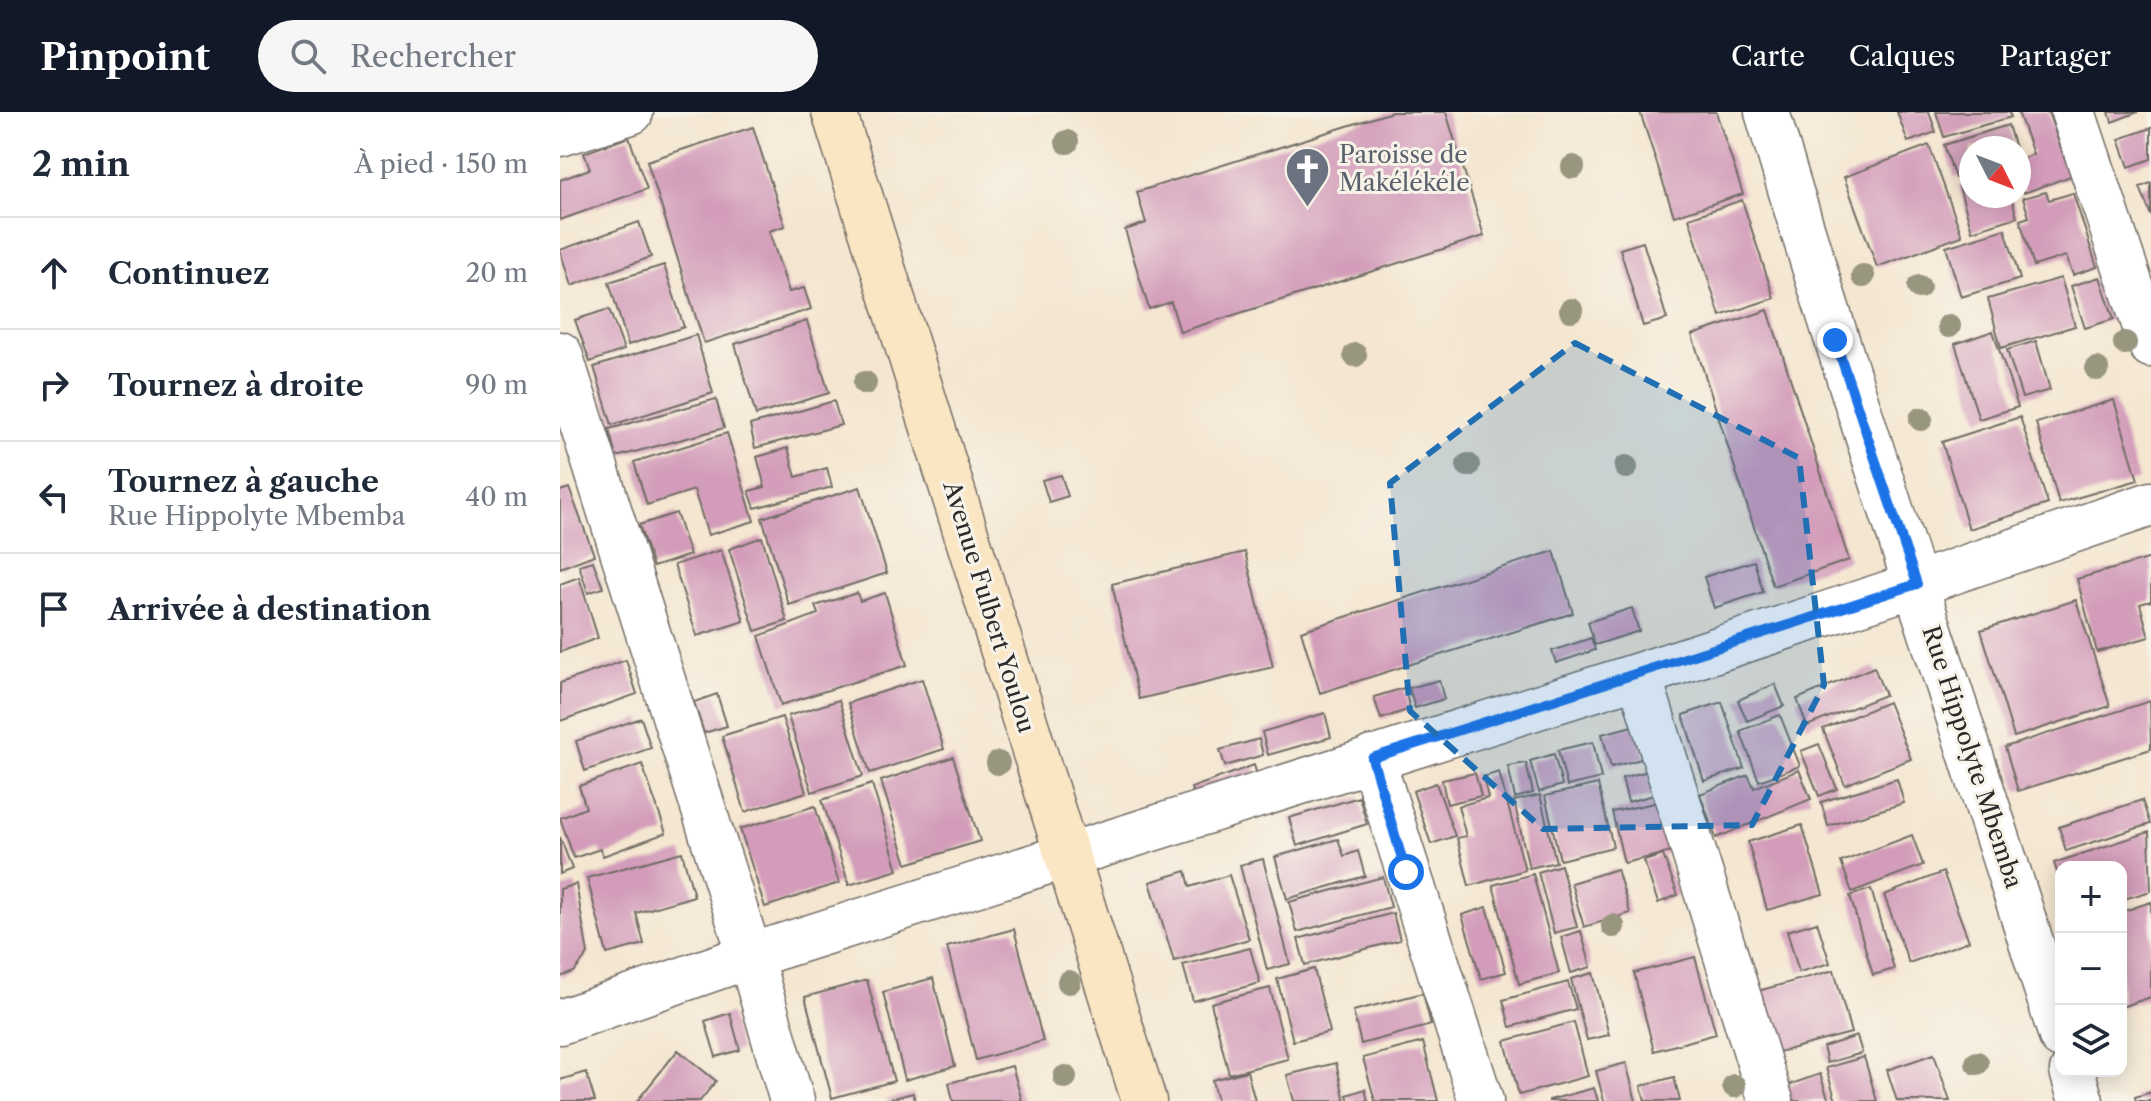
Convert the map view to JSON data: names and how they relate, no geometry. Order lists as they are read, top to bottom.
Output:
{
  "streets": {
    "main road": ["Avenue Fulbert Youlou"],
    "street": ["Rue Hippolyte Mbemba"]
  },
  "places": {
    "church": ["Paroisse de Makélékéle"]
  },
  "north": "bottom right",
  "page": {
    "header": "Pinpoint",
    "search": "Rechercher",
    "nav": ["Carte", "Calques", "Partager"],
    "heading": ["2 min", "À pied · 150 m"],
    "list": [
      ["Continuez", "20 m"],
      ["Tournez à droite", "90 m"],
      ["Tournez à gauche", "Rue Hippolyte Mbemba", "40 m"],
      "Arrivée à destination"
    ],
    "map_buttons": ["+", "−"]
  }
}
